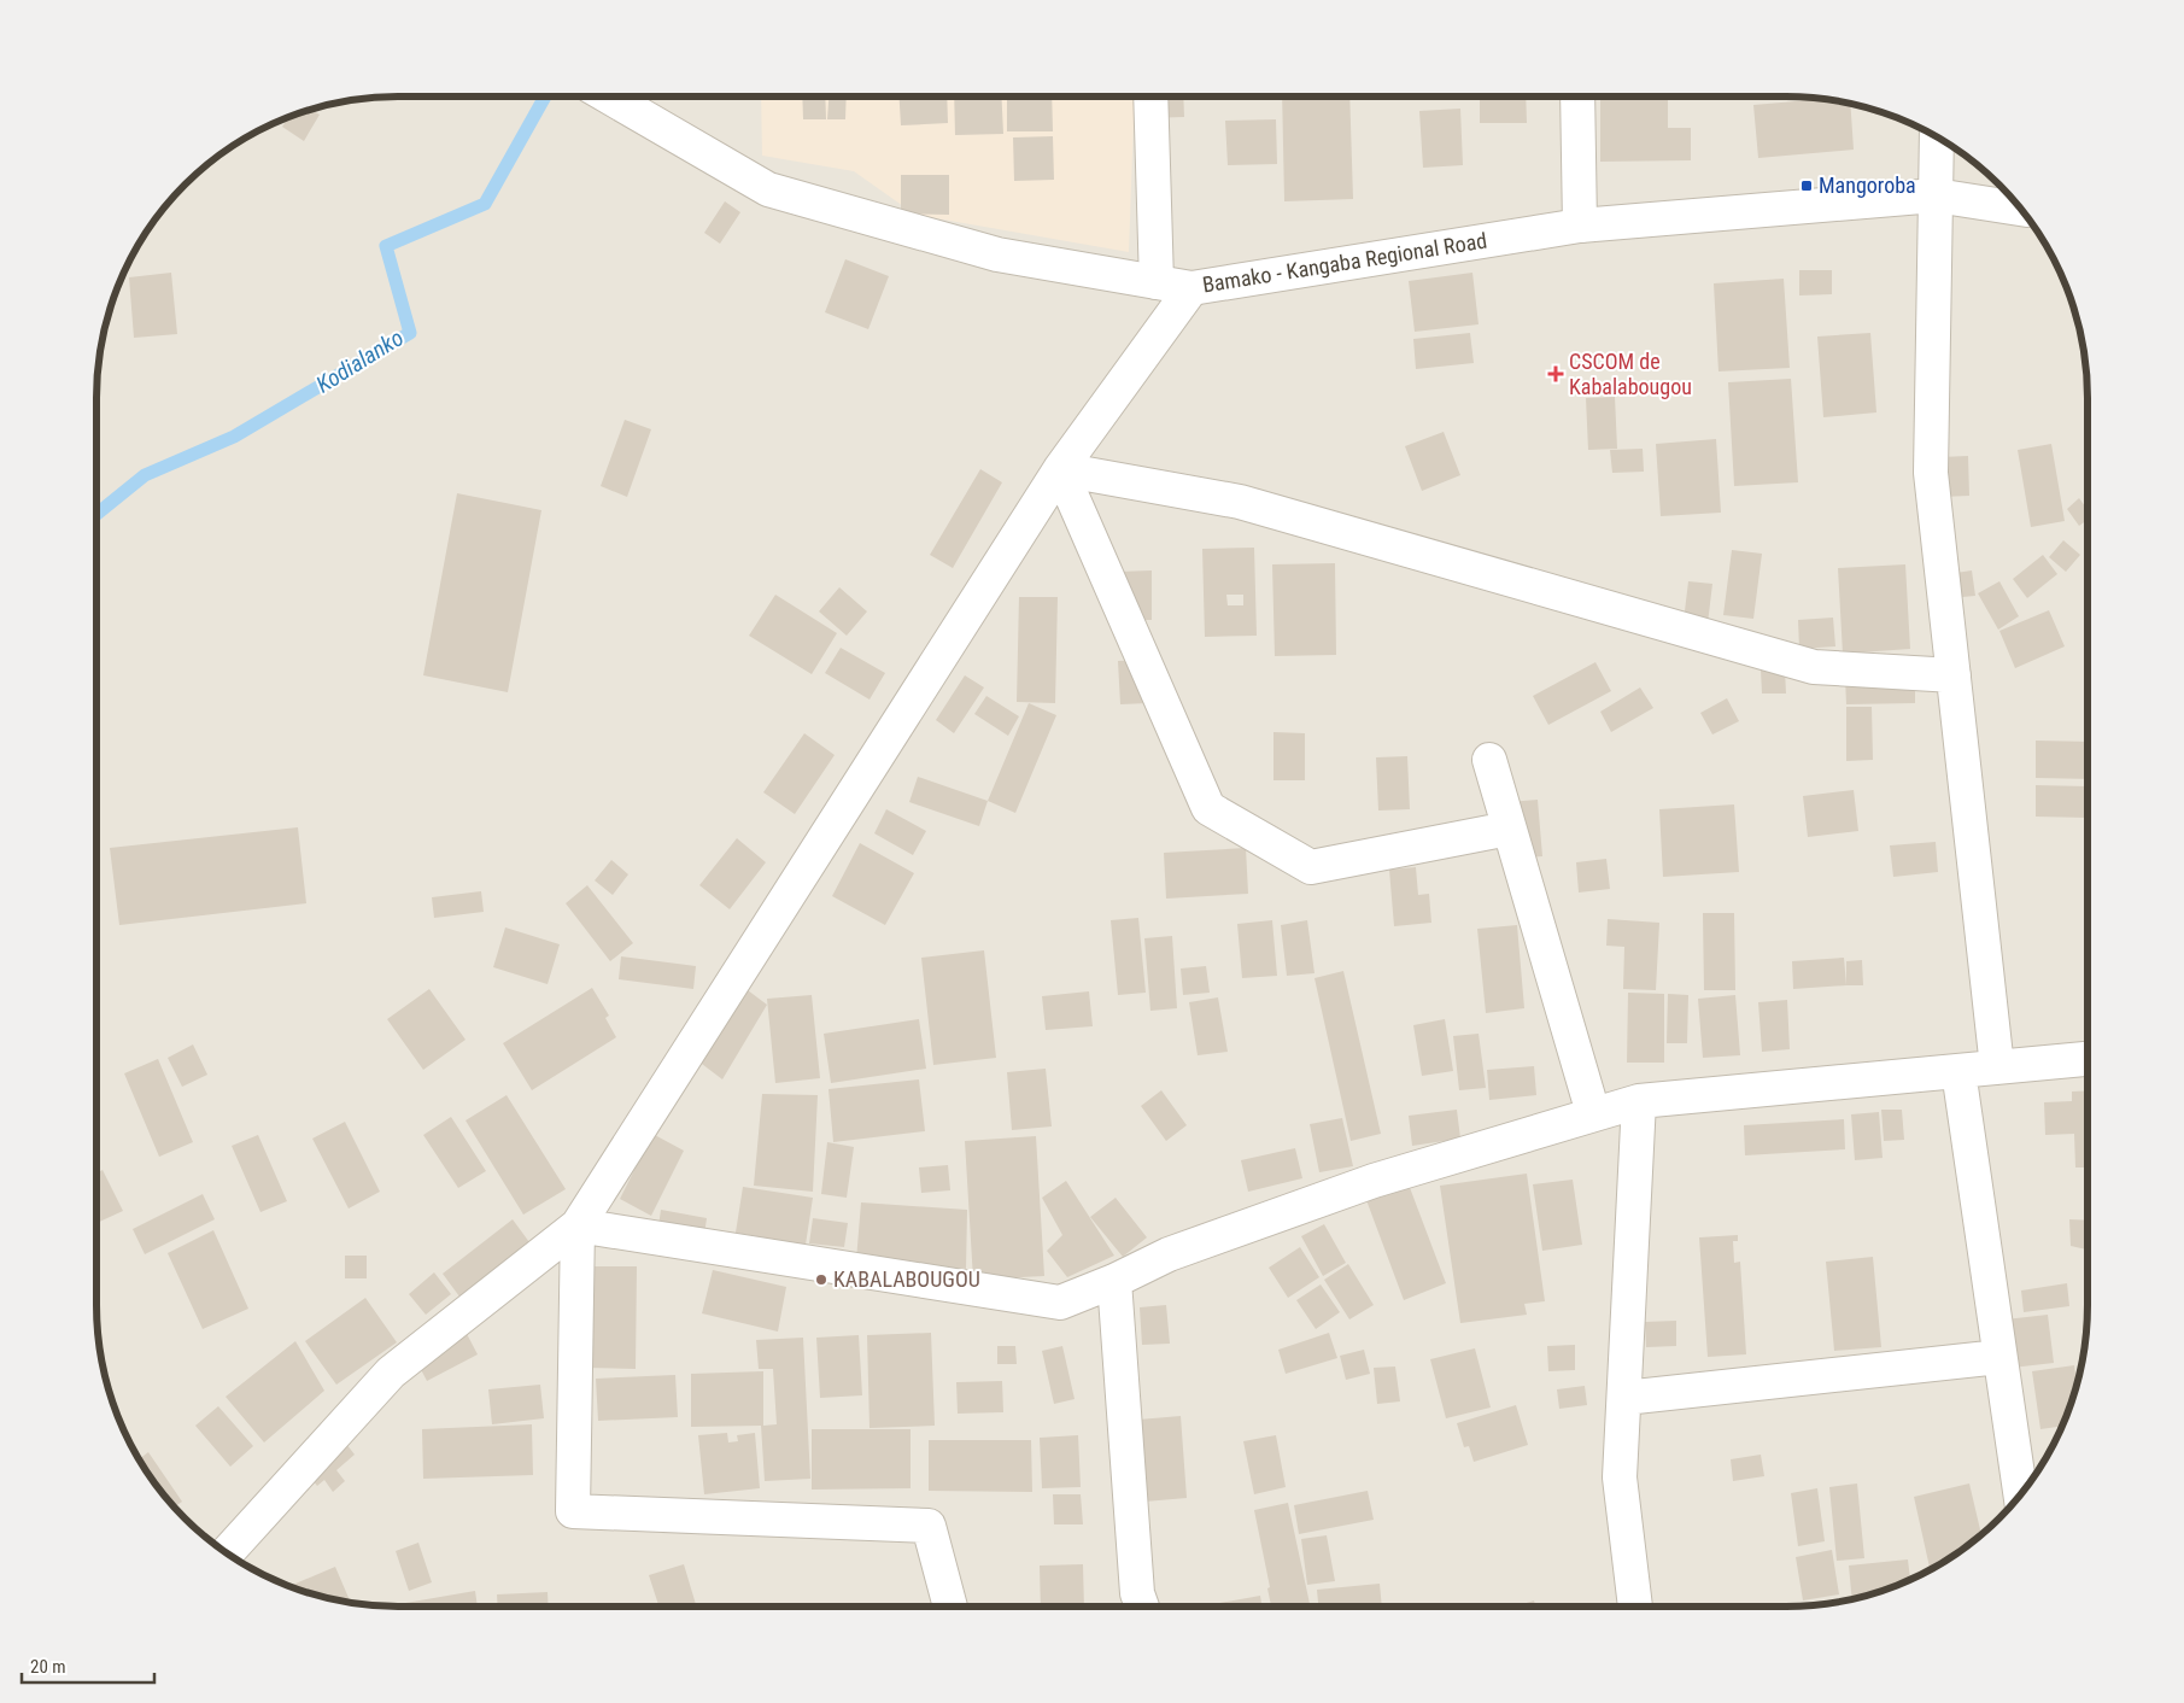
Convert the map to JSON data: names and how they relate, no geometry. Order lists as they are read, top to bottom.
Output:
{
  "streets": {
    "street": ["Bamako - Kangaba Regional Road"]
  },
  "water": ["Kodialanko"],
  "places": {
    "transit": ["Mangoroba"],
    "health": ["CSCOM de Kabalabougou"],
    "other": ["KABALABOUGOU"]
  },
  "scale_bar": "20 m"
}
